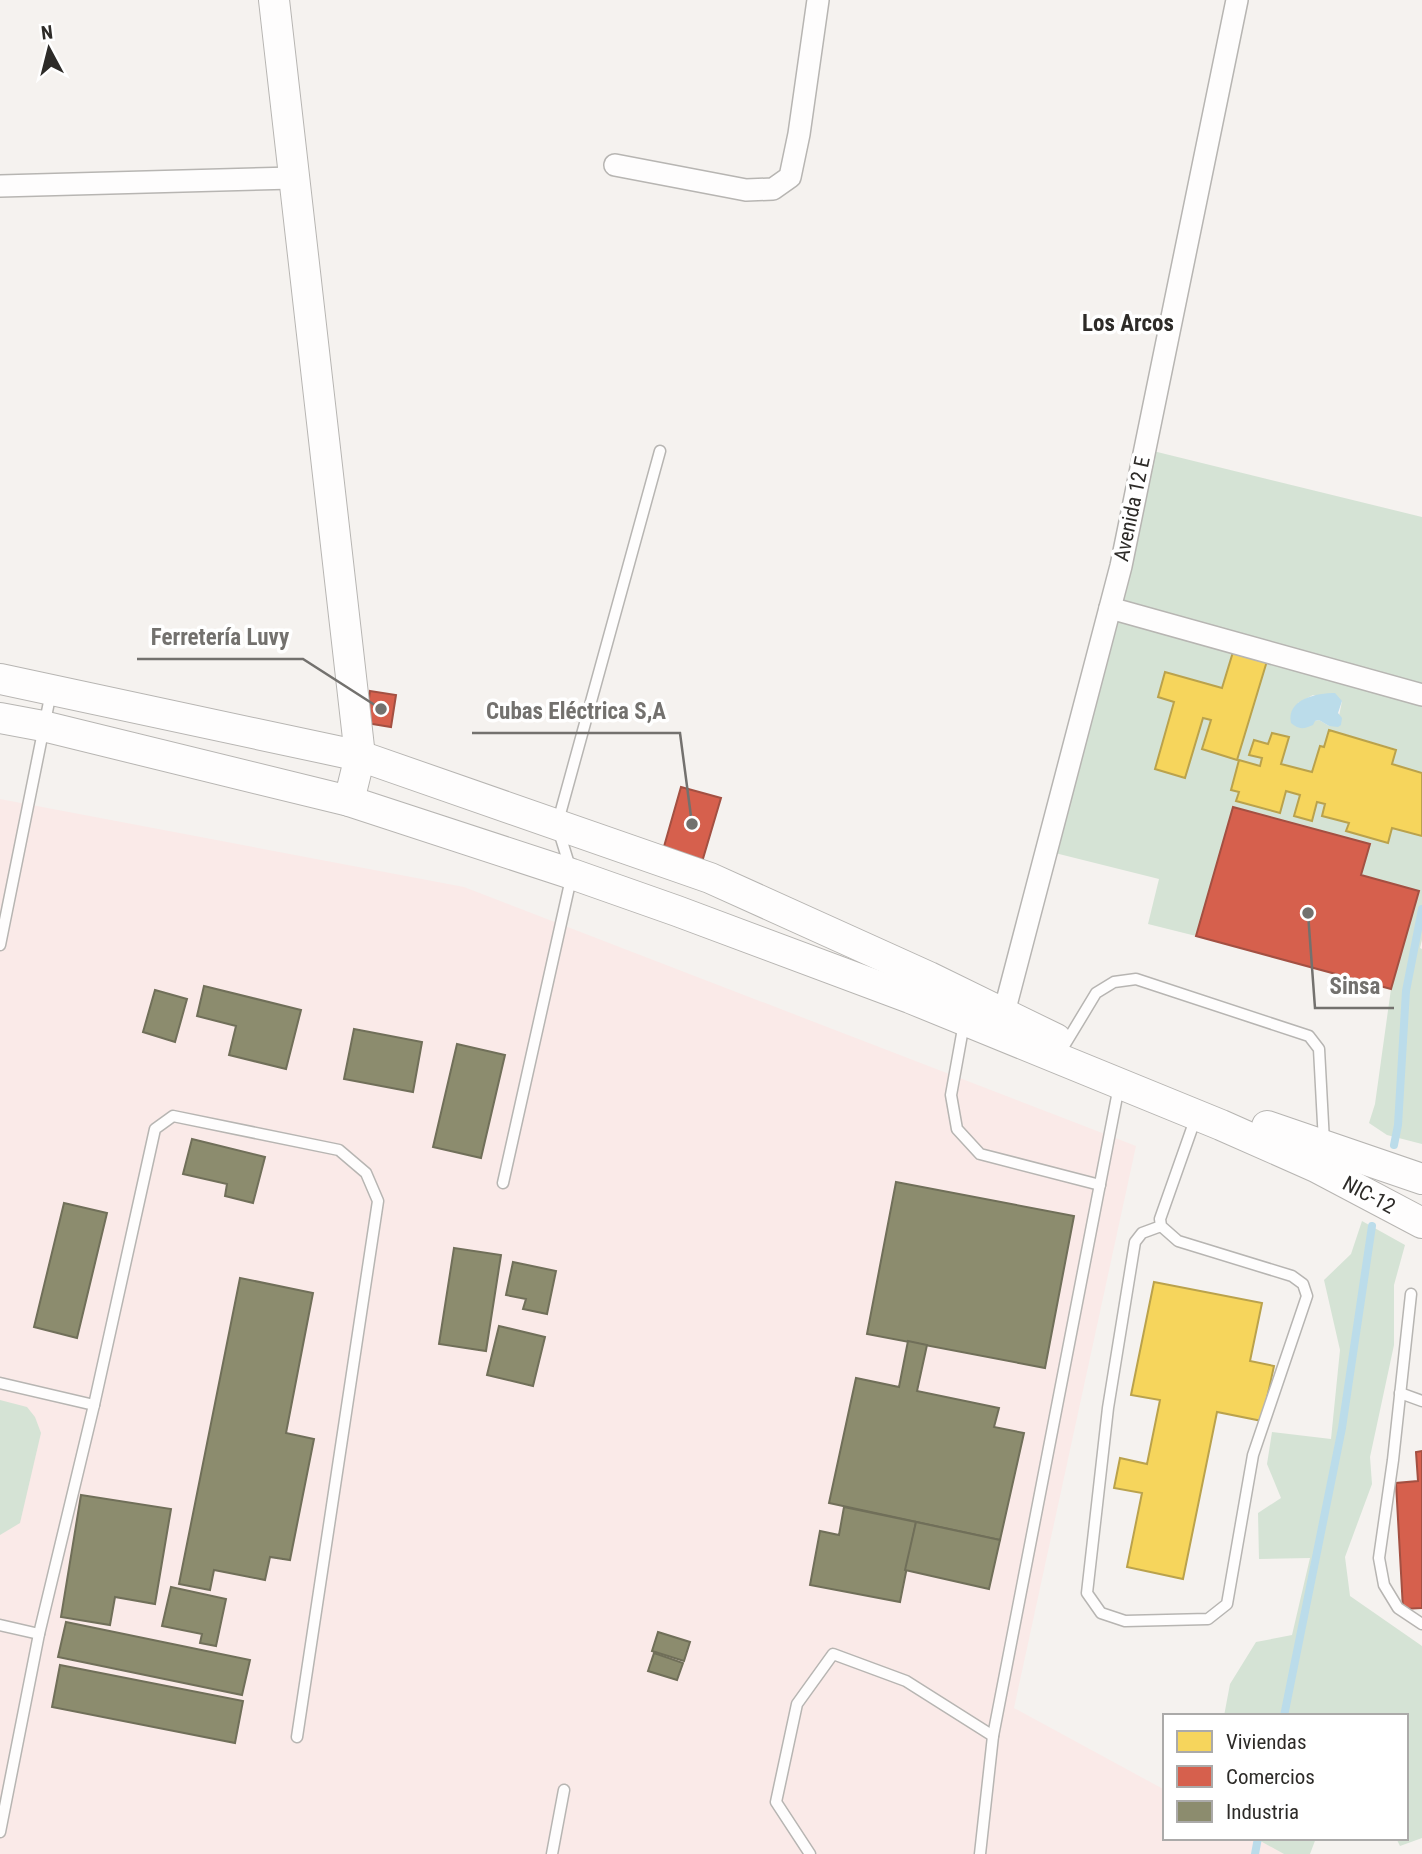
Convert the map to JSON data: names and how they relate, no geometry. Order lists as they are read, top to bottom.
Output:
{
  "streets": {
    "street": ["Avenida 12 E", "NIC-12"]
  },
  "districts": ["Los Arcos"],
  "places": ["Ferretería Luvy", "Cubas Eléctrica S,A", "Sinsa"],
  "legend": ["Viviendas", "Comercios", "Industria"],
  "north": "top"
}
